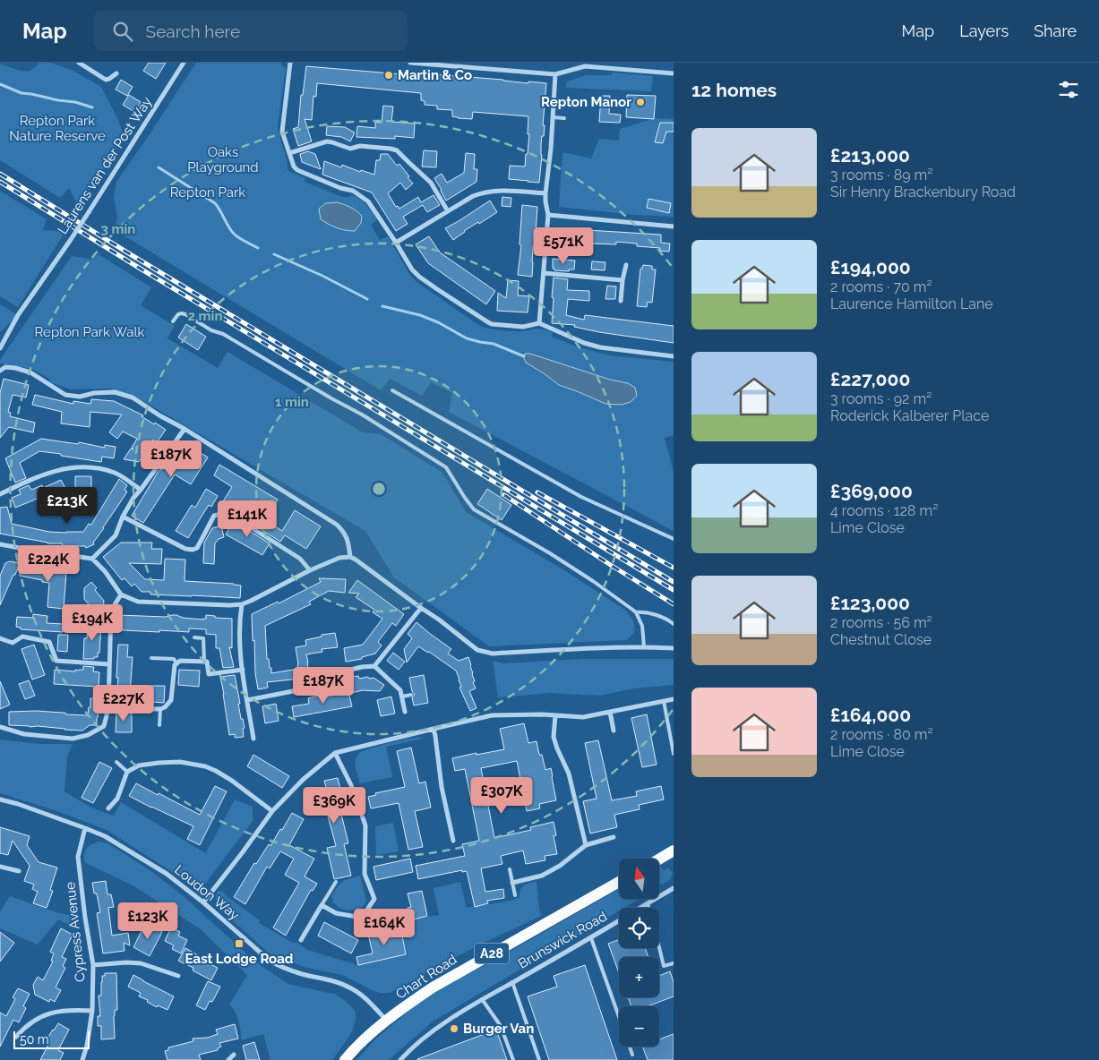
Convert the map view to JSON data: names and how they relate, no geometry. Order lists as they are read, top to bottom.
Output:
{
  "streets": {
    "main road": ["A28", "Chart Road"],
    "street": [
      "Laurens van der Post Way",
      "Loudon Way",
      "Cypress Avenue",
      "Brunswick Road"
    ]
  },
  "crossings": [
    ["Loudon Way", "Cypress Avenue"],
    ["Loudon Way", "Chart Road"]
  ],
  "parks": [
    "Repton Park Nature Reserve",
    "Oaks Playground",
    "Repton Park",
    "Repton Park Walk"
  ],
  "places": {
    "other": ["Martin & Co", "Repton Manor", "Burger Van"],
    "transit": ["East Lodge Road"]
  },
  "scale_bar": "50 m",
  "north": "top",
  "page": {
    "header": "Map",
    "search": "Search here",
    "nav": ["Map", "Layers", "Share"],
    "heading": "12 homes",
    "list": [
      {
        "name": "£213,000",
        "note": "3 rooms · 89 m² · Sir Henry Brackenbury Road"
      },
      {
        "name": "£194,000",
        "note": "2 rooms · 70 m² · Laurence Hamilton Lane"
      },
      {
        "name": "£227,000",
        "note": "3 rooms · 92 m² · Roderick Kalberer Place"
      },
      {
        "name": "£369,000",
        "note": "4 rooms · 128 m² · Lime Close"
      },
      {
        "name": "£123,000",
        "note": "2 rooms · 56 m² · Chestnut Close"
      },
      {
        "name": "£164,000",
        "note": "2 rooms · 80 m² · Lime Close"
      }
    ],
    "price": [
      "£571K",
      "£187K",
      "£213K",
      "£141K",
      "£224K",
      "£194K",
      "£187K",
      "£227K",
      "£307K",
      "£369K",
      "£123K",
      "£164K"
    ],
    "map_buttons": ["+", "−"],
    "scale": "50 m"
  },
  "rings": ["3 min", "2 min", "1 min"]
}
